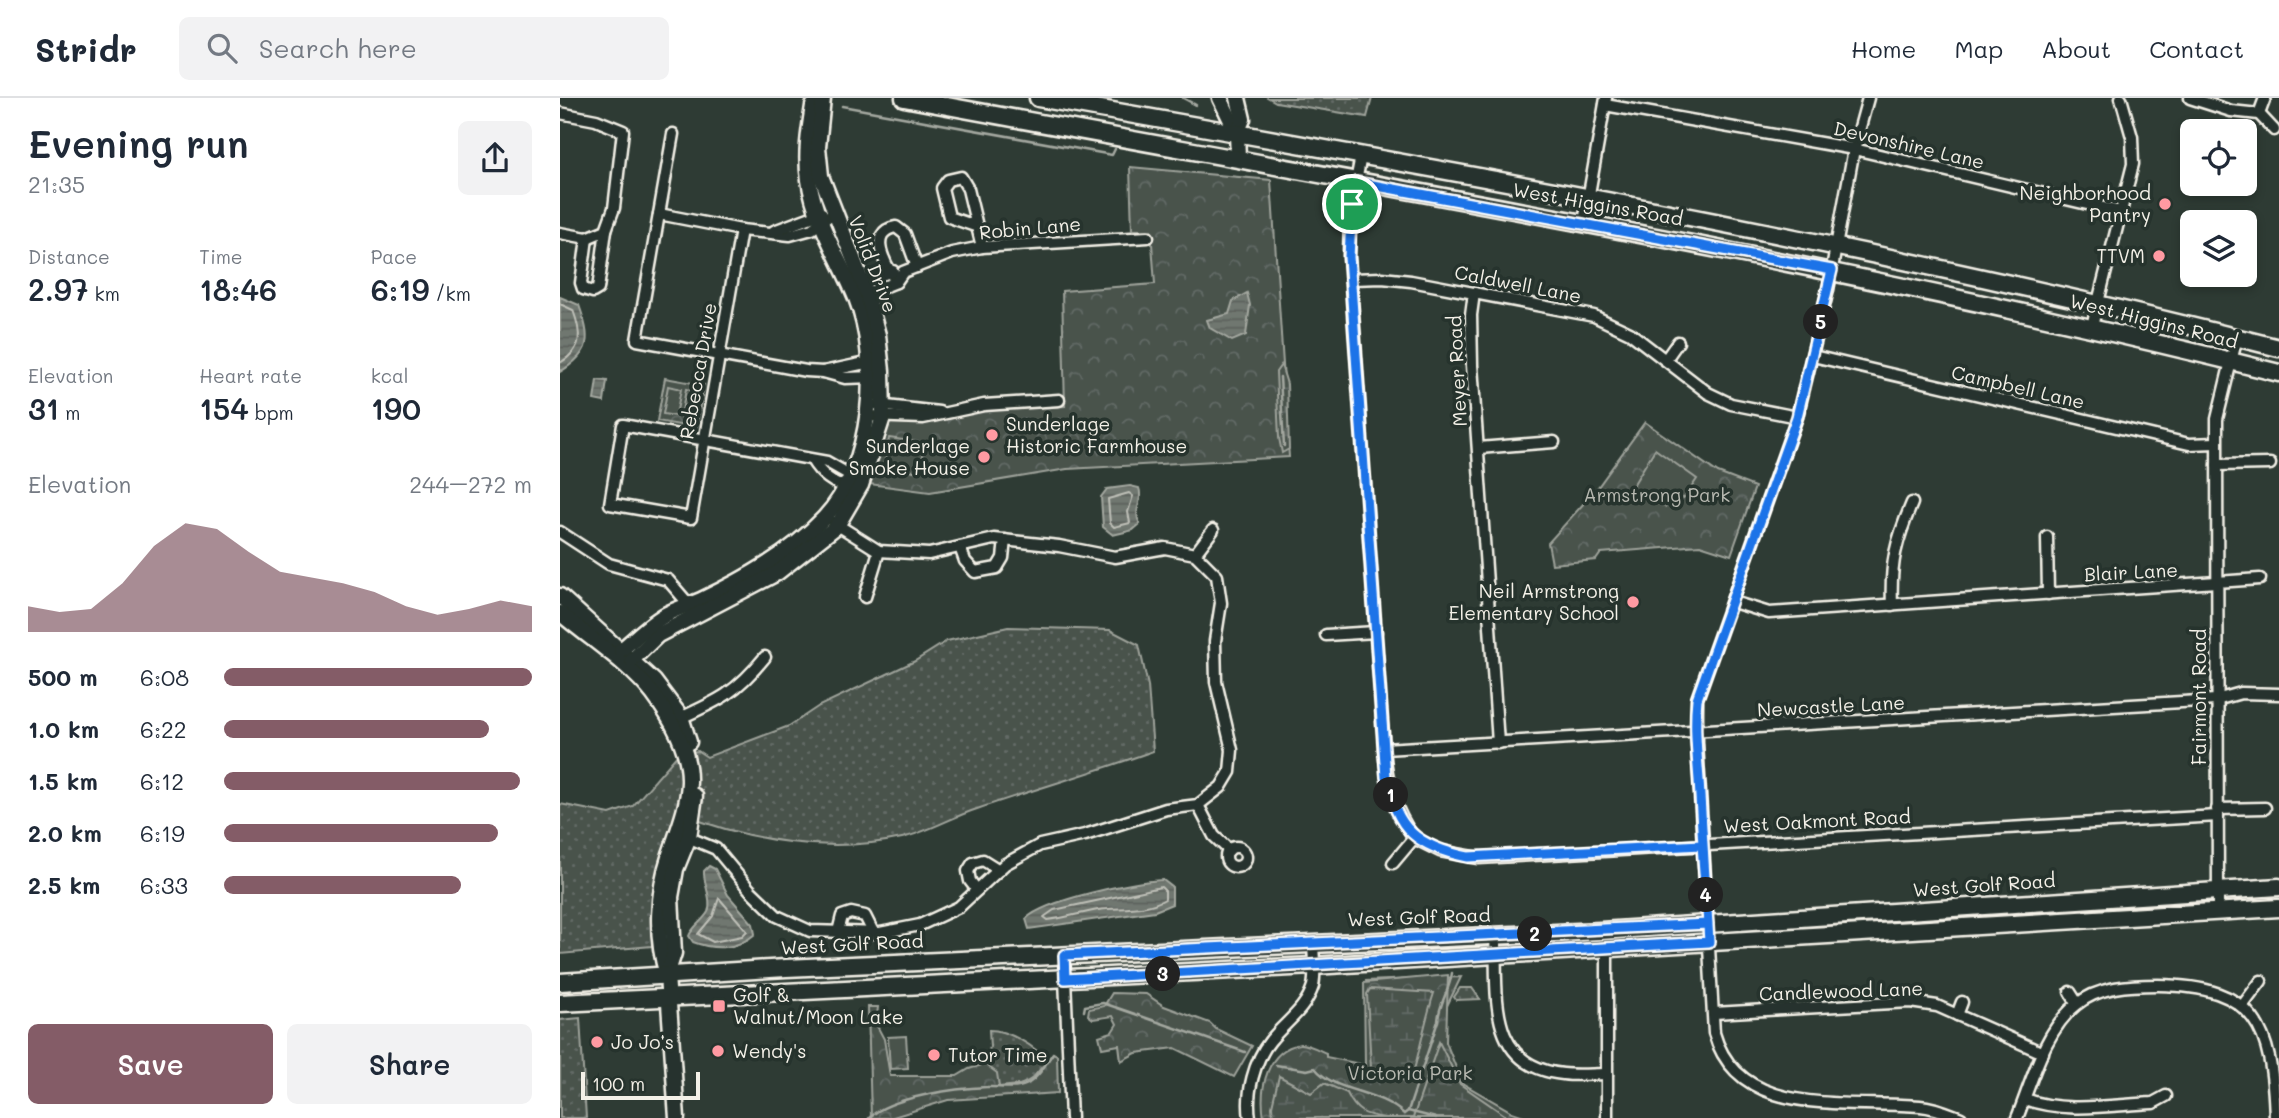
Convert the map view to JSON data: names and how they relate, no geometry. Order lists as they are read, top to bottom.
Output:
{
  "streets": {
    "main road": ["West Higgins Road", "West Golf Road"],
    "street": [
      "Devonshire Lane",
      "Robin Lane",
      "Volid Drive",
      "Caldwell Lane",
      "Rebecca Drive",
      "Meyer Road",
      "Campbell Lane",
      "Blair Lane",
      "Fairmont Road",
      "Newcastle Lane",
      "West Oakmont Road",
      "Candlewood Lane"
    ]
  },
  "crossings": [
    ["West Higgins Road", "Fairmont Road"],
    ["Caldwell Lane", "Meyer Road"],
    ["Meyer Road", "Newcastle Lane"],
    ["Campbell Lane", "Fairmont Road"],
    ["Blair Lane", "Fairmont Road"],
    ["Fairmont Road", "Newcastle Lane"],
    ["Fairmont Road", "West Oakmont Road"],
    ["Fairmont Road", "West Golf Road"]
  ],
  "parks": ["Armstrong Park", "Victoria Park"],
  "places": {
    "other": [
      "Neighborhood Pantry",
      "TTVM",
      "Sunderlage Historic Farmhouse",
      "Sunderlage Smoke House",
      "Neil Armstrong Elementary School",
      "Jo Jo's",
      "Wendy's",
      "Tutor Time"
    ],
    "transit": ["Golf & Walnut/Moon Lake"]
  },
  "scale_bar": "100 m",
  "page": {
    "header": "Stridr",
    "search": "Search here",
    "nav": [
      "Home",
      "Map",
      "About",
      "Contact"
    ],
    "heading": ["Evening run", "21:35"],
    "stats": [
      ["Distance", "2.97 km"],
      ["Time", "18:46"],
      ["Pace", "6:19 /km"],
      ["Elevation", "31 m"],
      ["Heart rate", "154 bpm"],
      ["kcal", "190"]
    ],
    "pins": [
      "5",
      "1",
      "4",
      "2",
      "3"
    ],
    "chart": ["Elevation", "244–272 m"],
    "list": [
      {
        "name": "500 m",
        "note": "6:08"
      },
      {
        "name": "1.0 km",
        "note": "6:22"
      },
      {
        "name": "1.5 km",
        "note": "6:12"
      },
      {
        "name": "2.0 km",
        "note": "6:19"
      },
      {
        "name": "2.5 km",
        "note": "6:33"
      }
    ],
    "buttons": ["Save", "Share"],
    "scale": "100 m"
  }
}
